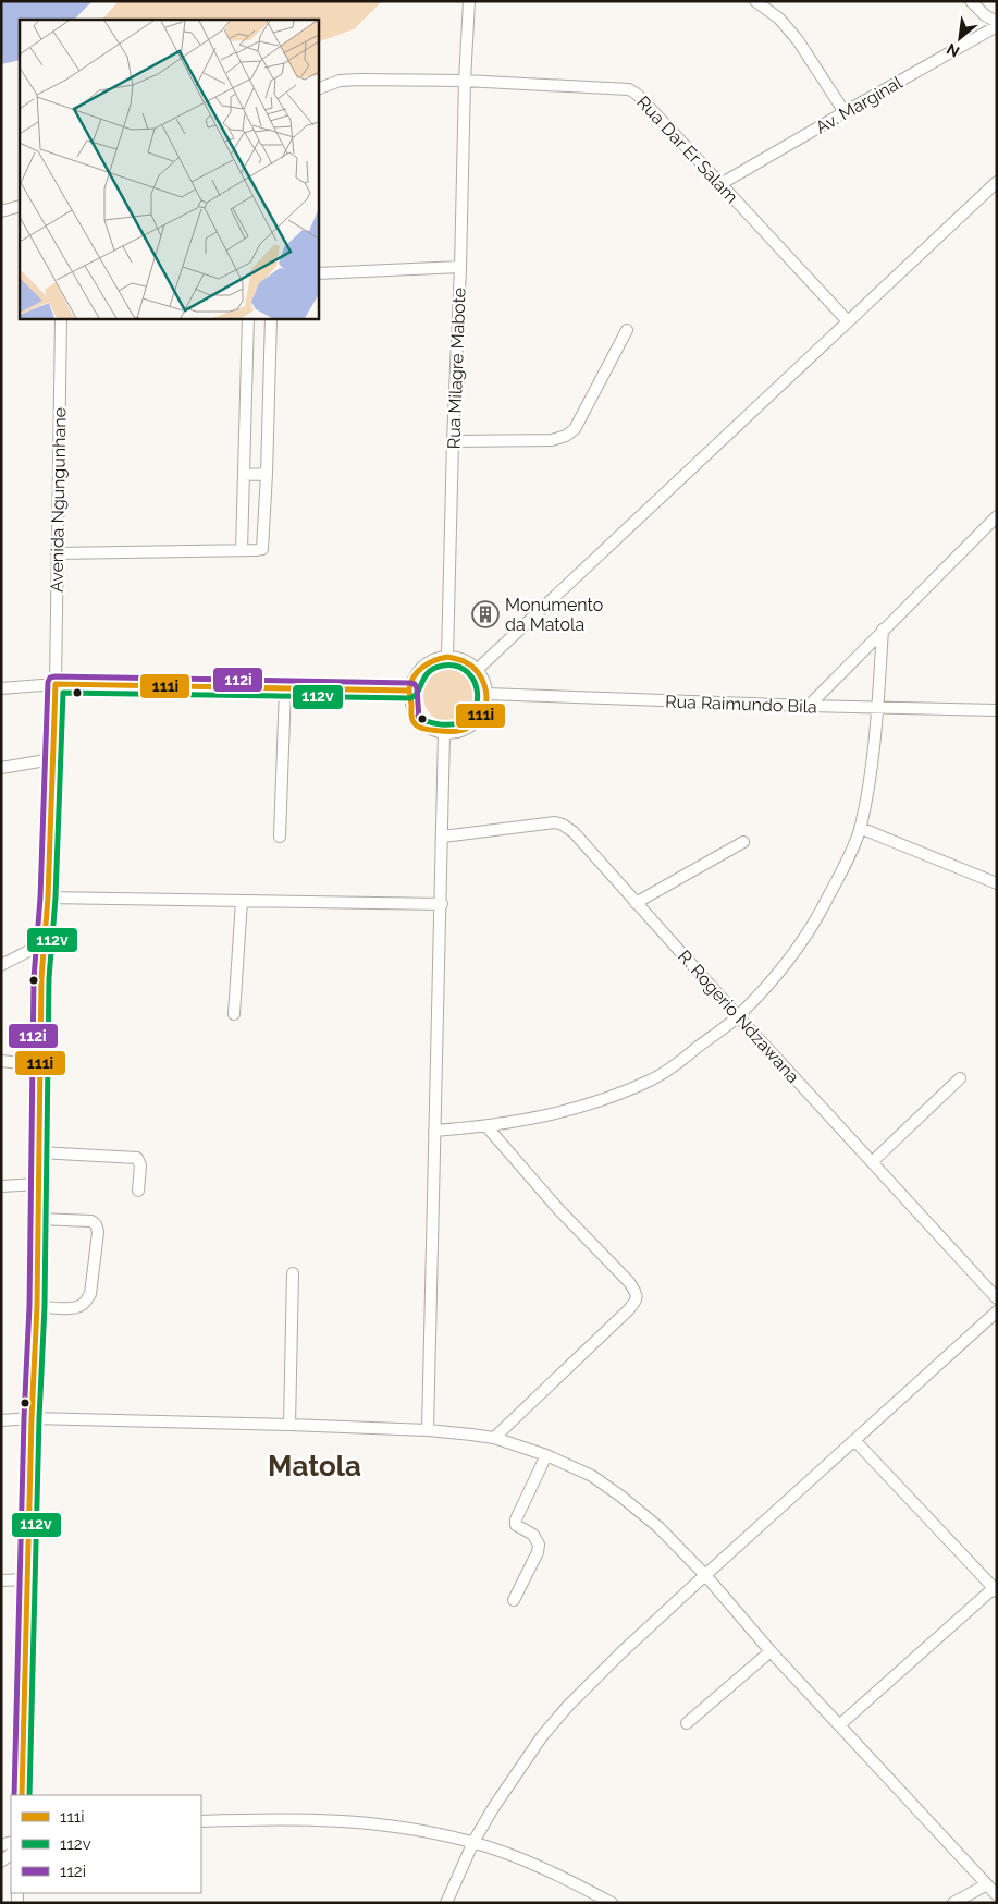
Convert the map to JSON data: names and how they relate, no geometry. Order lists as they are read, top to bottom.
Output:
{
  "streets": {
    "street": [
      "Av. Marginal",
      "Rua Dar Er Salam",
      "Rua Milagre Mabote",
      "Avenida Ngungunhane",
      "Rua Raimundo Bila",
      "R. Rogerio Ndzawana"
    ]
  },
  "crossings": [
    ["Av. Marginal", "Rua Dar Er Salam"],
    ["Rua Dar Er Salam", "Rua Milagre Mabote"],
    ["Rua Milagre Mabote", "Rua Raimundo Bila"]
  ],
  "districts": ["Matola"],
  "places": {
    "building": ["Monumento da Matola"]
  },
  "lines": ["transit line 111i", "transit line 112v", "transit line 112i"],
  "legend": ["111i", "112v", "112i"],
  "north": "bottom left"
}
